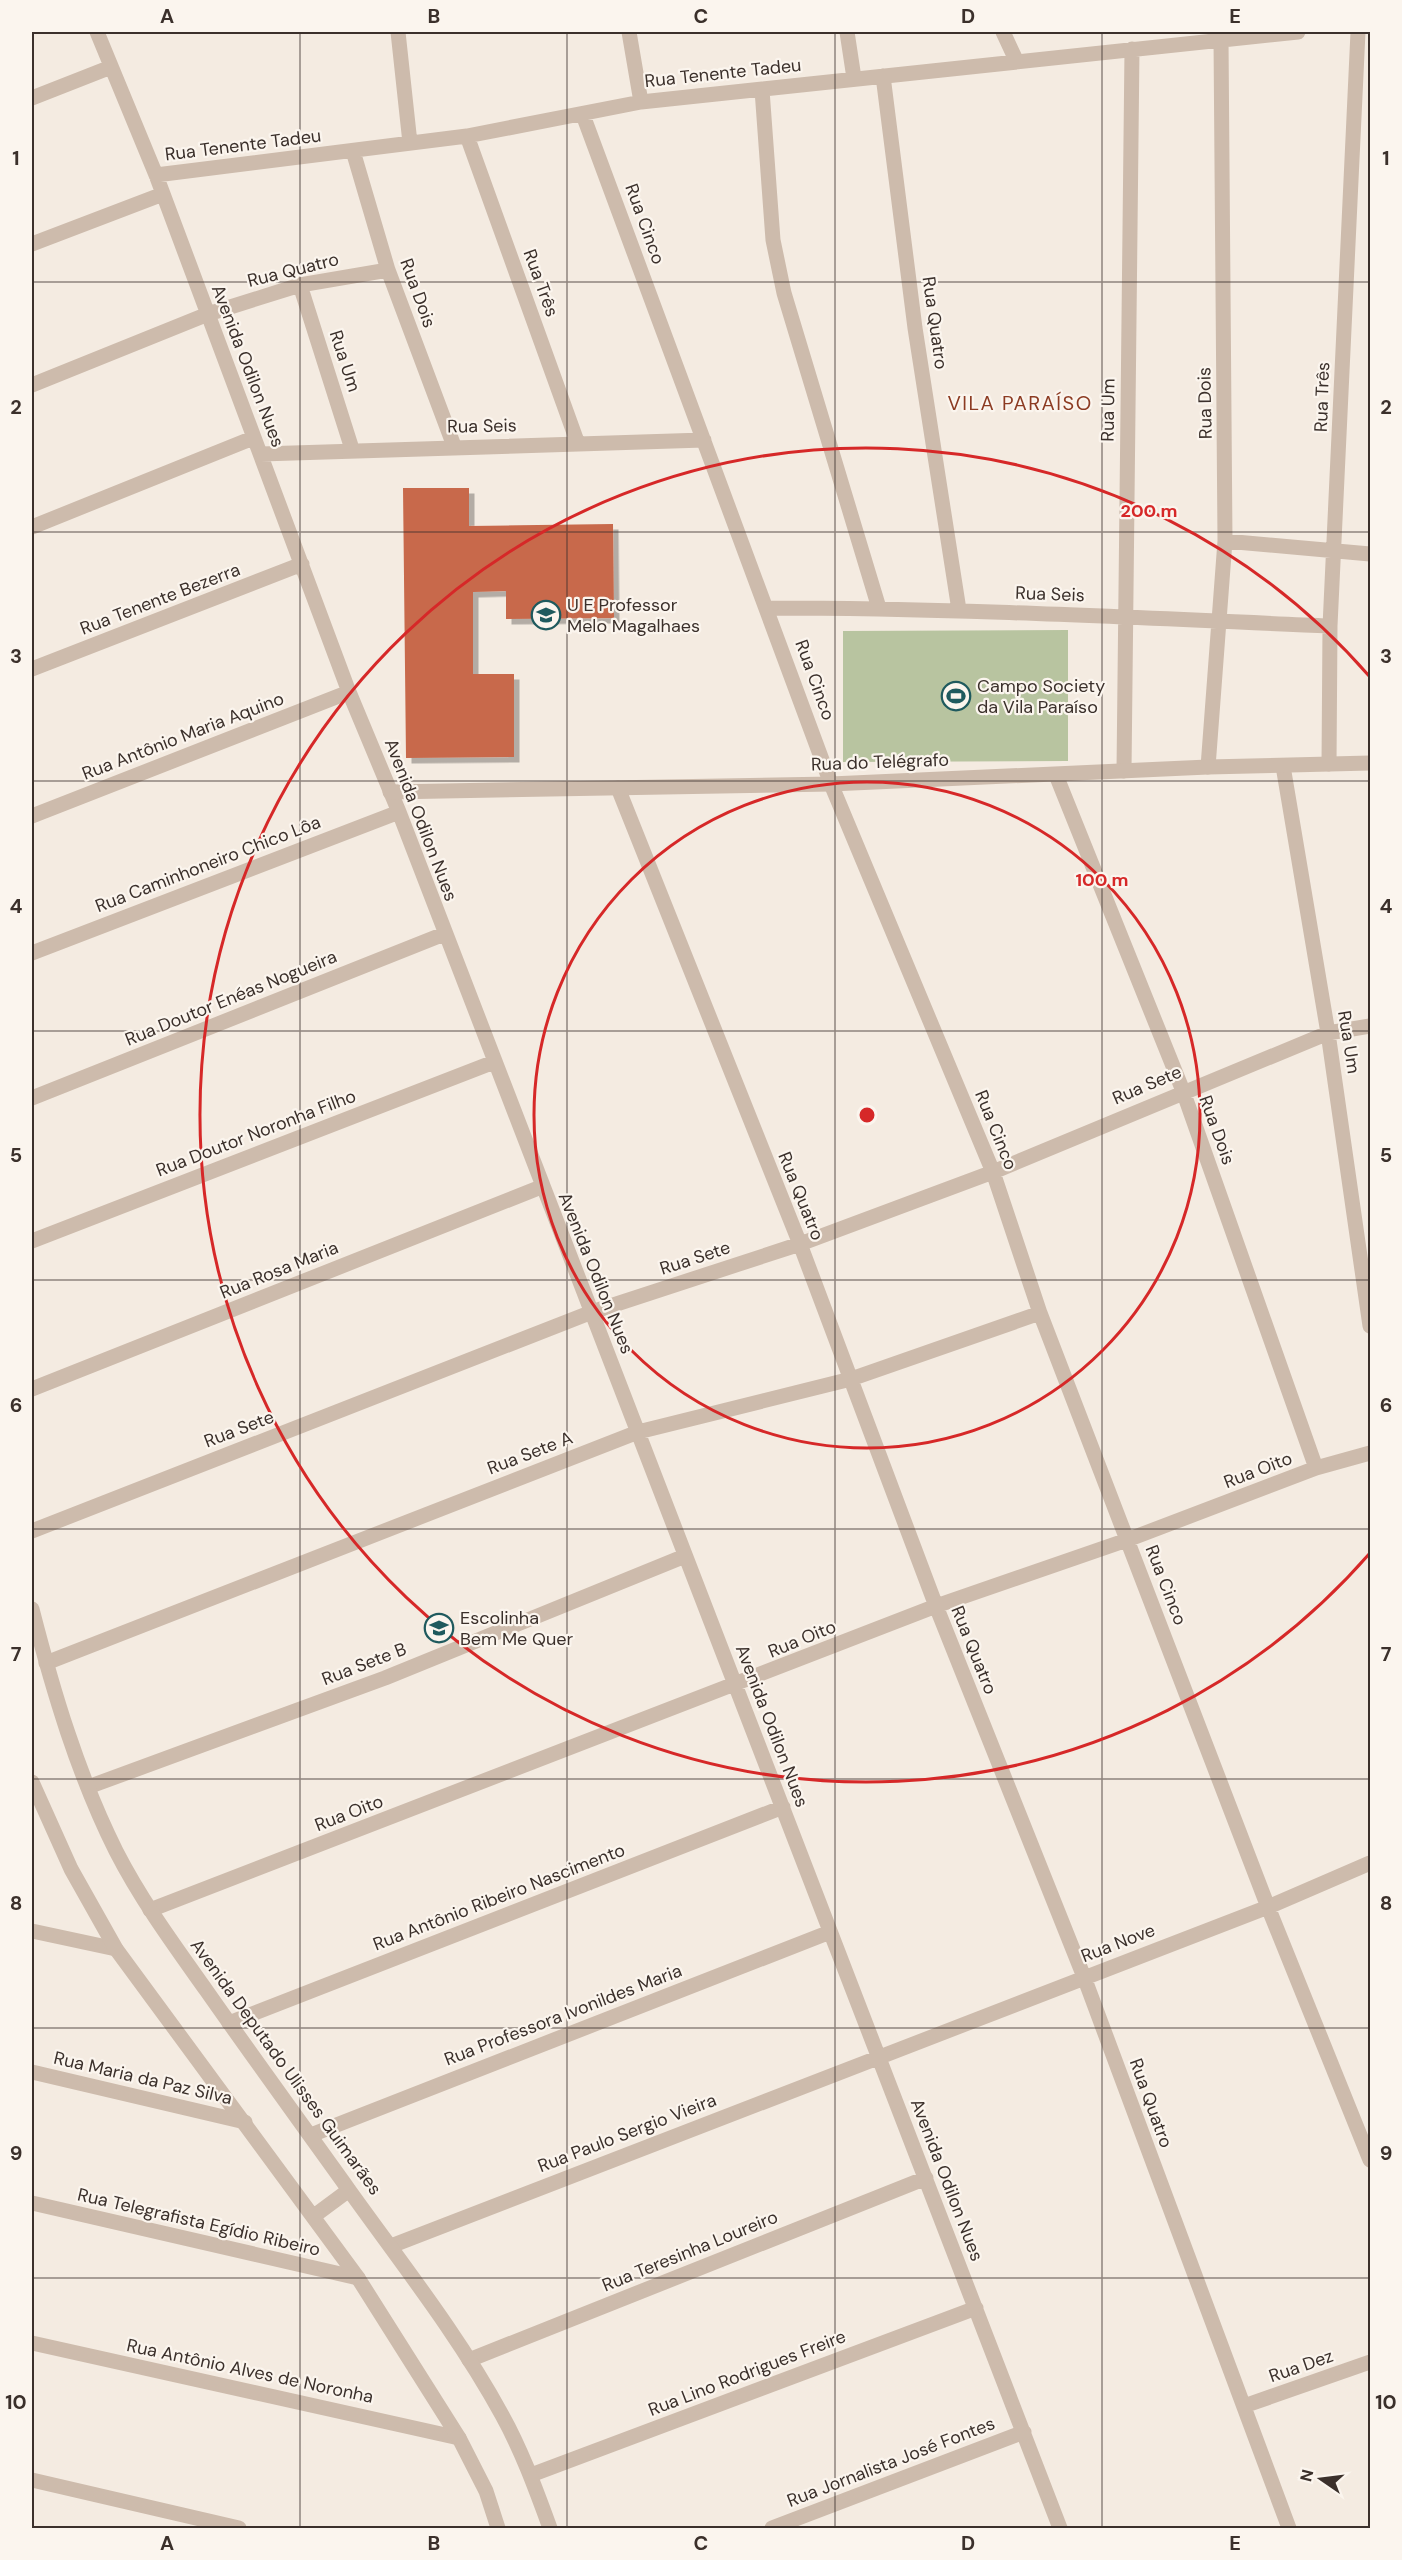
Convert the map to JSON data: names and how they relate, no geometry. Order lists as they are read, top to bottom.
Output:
{
  "streets": {
    "street": [
      "Rua Tenente Tadeu",
      "Rua Cinco",
      "Rua Quatro",
      "Rua Três",
      "Rua Dois",
      "Rua Um",
      "Avenida Odilon Nues",
      "Rua Seis",
      "Rua Tenente Bezerra",
      "Rua Antônio Maria Aquino",
      "Rua do Telégrafo",
      "Rua Caminhoneiro Chico Lôa",
      "Rua Doutor Enéas Nogueira",
      "Rua Sete",
      "Rua Doutor Noronha Filho",
      "Rua Rosa Maria",
      "Rua Sete A",
      "Rua Oito",
      "Rua Sete B",
      "Rua Antônio Ribeiro Nascimento",
      "Rua Nove",
      "Rua Professora Ivonildes Maria",
      "Avenida Deputado Ulisses Guimarães",
      "Rua Maria da Paz Silva",
      "Rua Paulo Sergio Vieira",
      "Rua Telegrafista Egídio Ribeiro",
      "Rua Teresinha Loureiro",
      "Rua Dez",
      "Rua Antônio Alves de Noronha",
      "Rua Lino Rodrigues Freire",
      "Rua Jornalista José Fontes"
    ]
  },
  "crossings": [
    ["Rua Tenente Tadeu", "Rua Cinco"],
    ["Rua Tenente Tadeu", "Rua Quatro"],
    ["Rua Tenente Tadeu", "Rua Três"],
    ["Rua Tenente Tadeu", "Rua Dois"],
    ["Rua Tenente Tadeu", "Rua Um"],
    ["Rua Tenente Tadeu", "Avenida Odilon Nues"],
    ["Rua Cinco", "Rua Seis"],
    ["Rua Cinco", "Rua do Telégrafo"],
    ["Rua Cinco", "Rua Sete"],
    ["Rua Cinco", "Rua Sete A"],
    ["Rua Cinco", "Rua Oito"],
    ["Rua Cinco", "Rua Nove"],
    ["Rua Quatro", "Rua Dois"],
    ["Rua Quatro", "Rua Um"],
    ["Rua Quatro", "Avenida Odilon Nues"],
    ["Rua Quatro", "Rua Seis"],
    ["Rua Quatro", "Rua do Telégrafo"],
    ["Rua Quatro", "Rua Sete"],
    ["Rua Quatro", "Rua Sete A"],
    ["Rua Quatro", "Rua Oito"],
    ["Rua Quatro", "Rua Nove"],
    ["Rua Quatro", "Rua Dez"],
    ["Rua Três", "Rua Seis"],
    ["Rua Três", "Rua do Telégrafo"],
    ["Rua Dois", "Rua Seis"],
    ["Rua Dois", "Rua do Telégrafo"],
    ["Rua Dois", "Rua Sete"],
    ["Rua Dois", "Rua Oito"],
    ["Rua Um", "Rua Seis"],
    ["Rua Um", "Rua do Telégrafo"],
    ["Rua Um", "Rua Sete"],
    ["Avenida Odilon Nues", "Rua Seis"],
    ["Avenida Odilon Nues", "Rua Tenente Bezerra"],
    ["Avenida Odilon Nues", "Rua Antônio Maria Aquino"],
    ["Avenida Odilon Nues", "Rua do Telégrafo"],
    ["Avenida Odilon Nues", "Rua Caminhoneiro Chico Lôa"],
    ["Avenida Odilon Nues", "Rua Doutor Enéas Nogueira"],
    ["Avenida Odilon Nues", "Rua Sete"],
    ["Avenida Odilon Nues", "Rua Doutor Noronha Filho"],
    ["Avenida Odilon Nues", "Rua Rosa Maria"],
    ["Avenida Odilon Nues", "Rua Sete A"],
    ["Avenida Odilon Nues", "Rua Oito"],
    ["Avenida Odilon Nues", "Rua Sete B"],
    ["Avenida Odilon Nues", "Rua Antônio Ribeiro Nascimento"],
    ["Avenida Odilon Nues", "Rua Nove"],
    ["Avenida Odilon Nues", "Rua Professora Ivonildes Maria"],
    ["Avenida Odilon Nues", "Rua Paulo Sergio Vieira"],
    ["Avenida Odilon Nues", "Rua Teresinha Loureiro"],
    ["Avenida Odilon Nues", "Rua Lino Rodrigues Freire"],
    ["Avenida Odilon Nues", "Rua Jornalista José Fontes"],
    ["Rua Sete A", "Avenida Deputado Ulisses Guimarães"],
    ["Rua Oito", "Avenida Deputado Ulisses Guimarães"],
    ["Rua Sete B", "Avenida Deputado Ulisses Guimarães"],
    ["Rua Antônio Ribeiro Nascimento", "Avenida Deputado Ulisses Guimarães"],
    ["Rua Nove", "Rua Paulo Sergio Vieira"],
    ["Rua Professora Ivonildes Maria", "Avenida Deputado Ulisses Guimarães"],
    ["Avenida Deputado Ulisses Guimarães", "Rua Paulo Sergio Vieira"],
    ["Avenida Deputado Ulisses Guimarães", "Rua Teresinha Loureiro"],
    ["Avenida Deputado Ulisses Guimarães", "Rua Lino Rodrigues Freire"]
  ],
  "districts": ["VILA PARAÍSO"],
  "places": {
    "school or university": ["U E Professor Melo Magalhaes", "Escolinha Bem Me Quer"],
    "sports": ["Campo Society da Vila Paraíso"]
  },
  "north": "left",
  "grid": {
    "columns": [
      "A",
      "B",
      "C",
      "D",
      "E"
    ],
    "rows": [
      "1",
      "2",
      "3",
      "4",
      "5",
      "6",
      "7",
      "8",
      "9",
      "10"
    ]
  },
  "rings": ["200 m", "100 m"]
}
